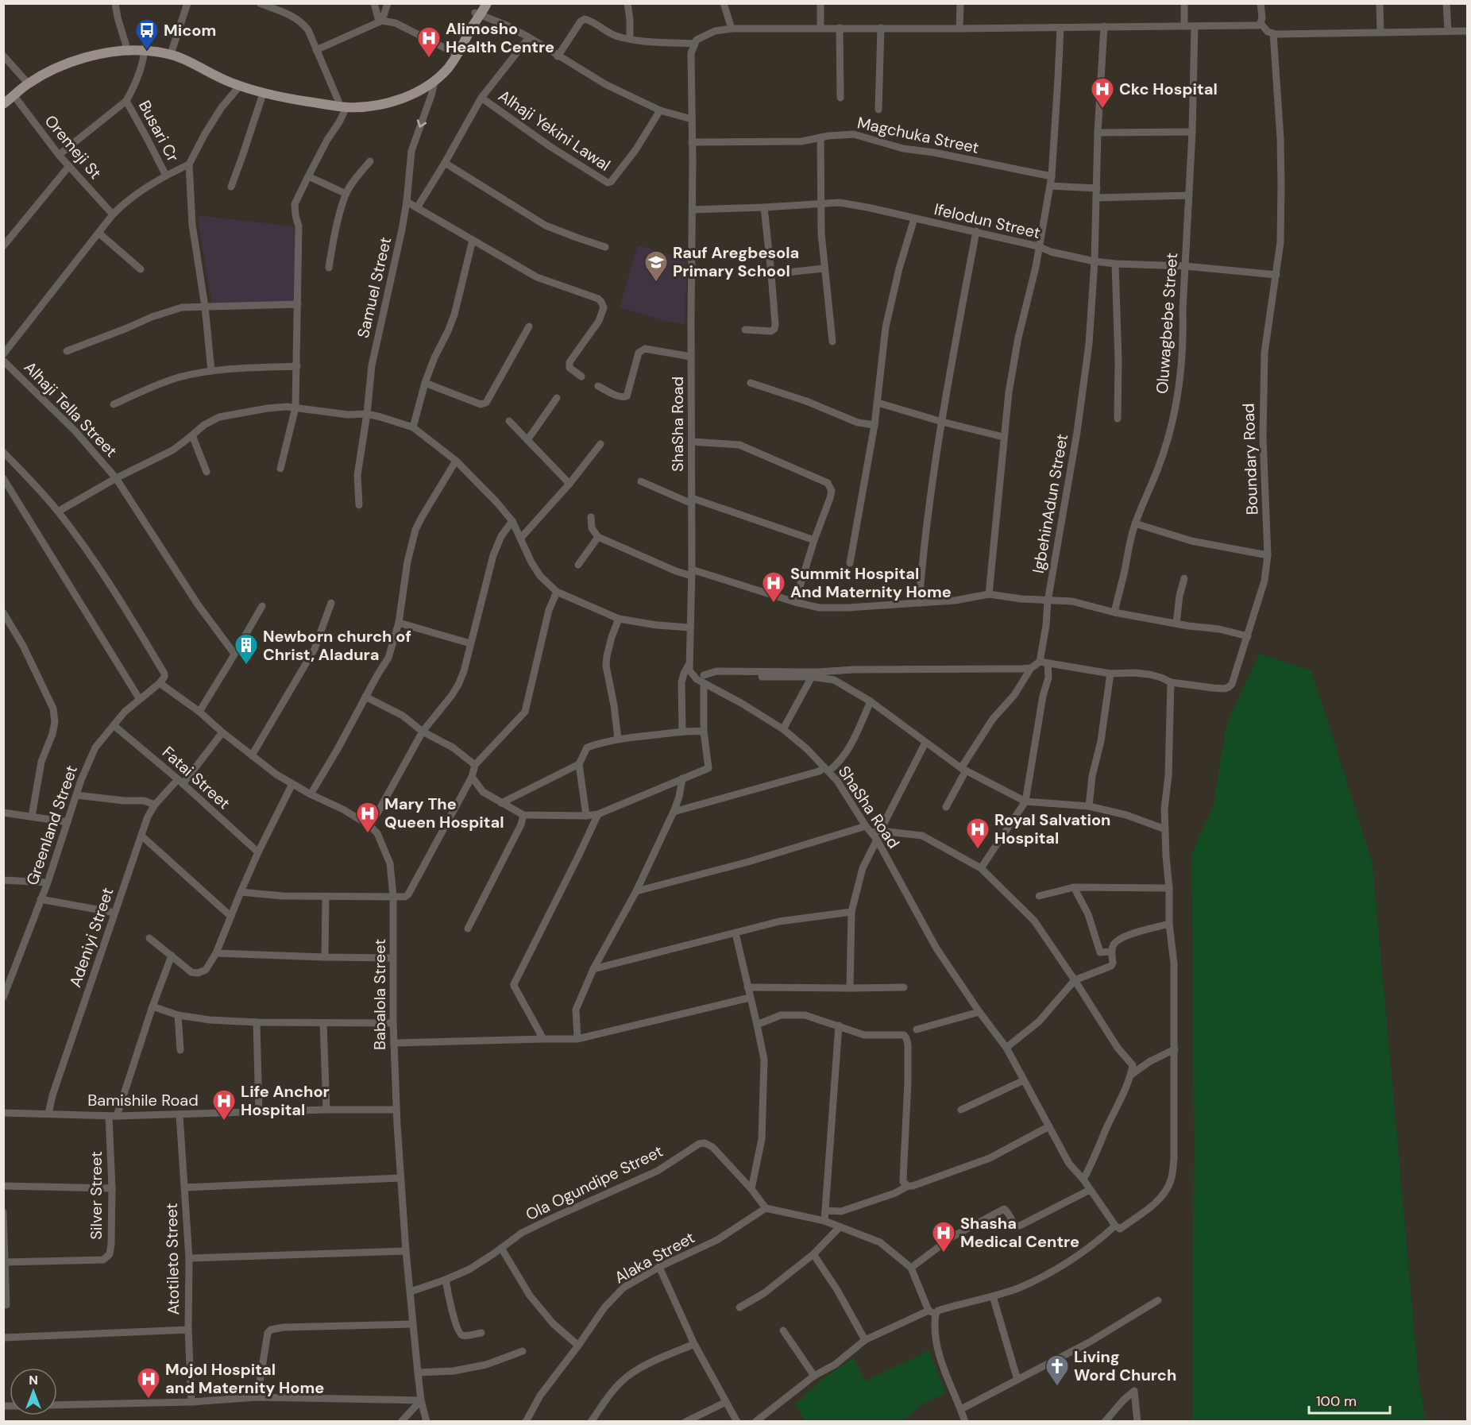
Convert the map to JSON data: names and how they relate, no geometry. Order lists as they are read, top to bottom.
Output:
{
  "streets": {
    "street": [
      "Alhaji Yekini Lawal",
      "Busari Cr",
      "Magchuka Street",
      "Oremeji St",
      "Ifelodun Street",
      "Samuel Street",
      "Oluwagbebe Street",
      "Alhaji Tella Street",
      "ShaSha Road",
      "Boundary Road",
      "IgbehinAdun Street",
      "Fatai Street",
      "Greenland Street",
      "Adeniyi Street",
      "Babalola Street",
      "Bamishile Road",
      "Ola Ogundipe Street",
      "Silver Street",
      "Alaka Street",
      "Atotileto Street"
    ]
  },
  "crossings": [
    ["Magchuka Street", "ShaSha Road"],
    ["Ifelodun Street", "Oluwagbebe Street"],
    ["Ifelodun Street", "ShaSha Road"],
    ["Ifelodun Street", "Boundary Road"],
    ["Ifelodun Street", "IgbehinAdun Street"],
    ["Boundary Road", "IgbehinAdun Street"],
    ["Fatai Street", "Greenland Street"],
    ["Fatai Street", "Adeniyi Street"],
    ["Greenland Street", "Babalola Street"],
    ["Adeniyi Street", "Babalola Street"],
    ["Adeniyi Street", "Bamishile Road"],
    ["Babalola Street", "Bamishile Road"],
    ["Babalola Street", "Ola Ogundipe Street"],
    ["Bamishile Road", "Silver Street"],
    ["Bamishile Road", "Atotileto Street"],
    ["Ola Ogundipe Street", "Alaka Street"]
  ],
  "places": {
    "bus stop": ["Micom"],
    "hospital": [
      "Alimosho Health Centre",
      "Ckc Hospital",
      "Summit Hospital And Maternity Home",
      "Mary The Queen Hospital",
      "Royal Salvation Hospital",
      "Life Anchor Hospital",
      "Shasha Medical Centre",
      "Mojol Hospital and Maternity Home"
    ],
    "school or university": ["Rauf Aregbesola Primary School"],
    "building": ["Newborn church of Christ, Aladura"],
    "church": ["Living Word Church"]
  },
  "scale_bar": "100 m",
  "north": "top"
}
